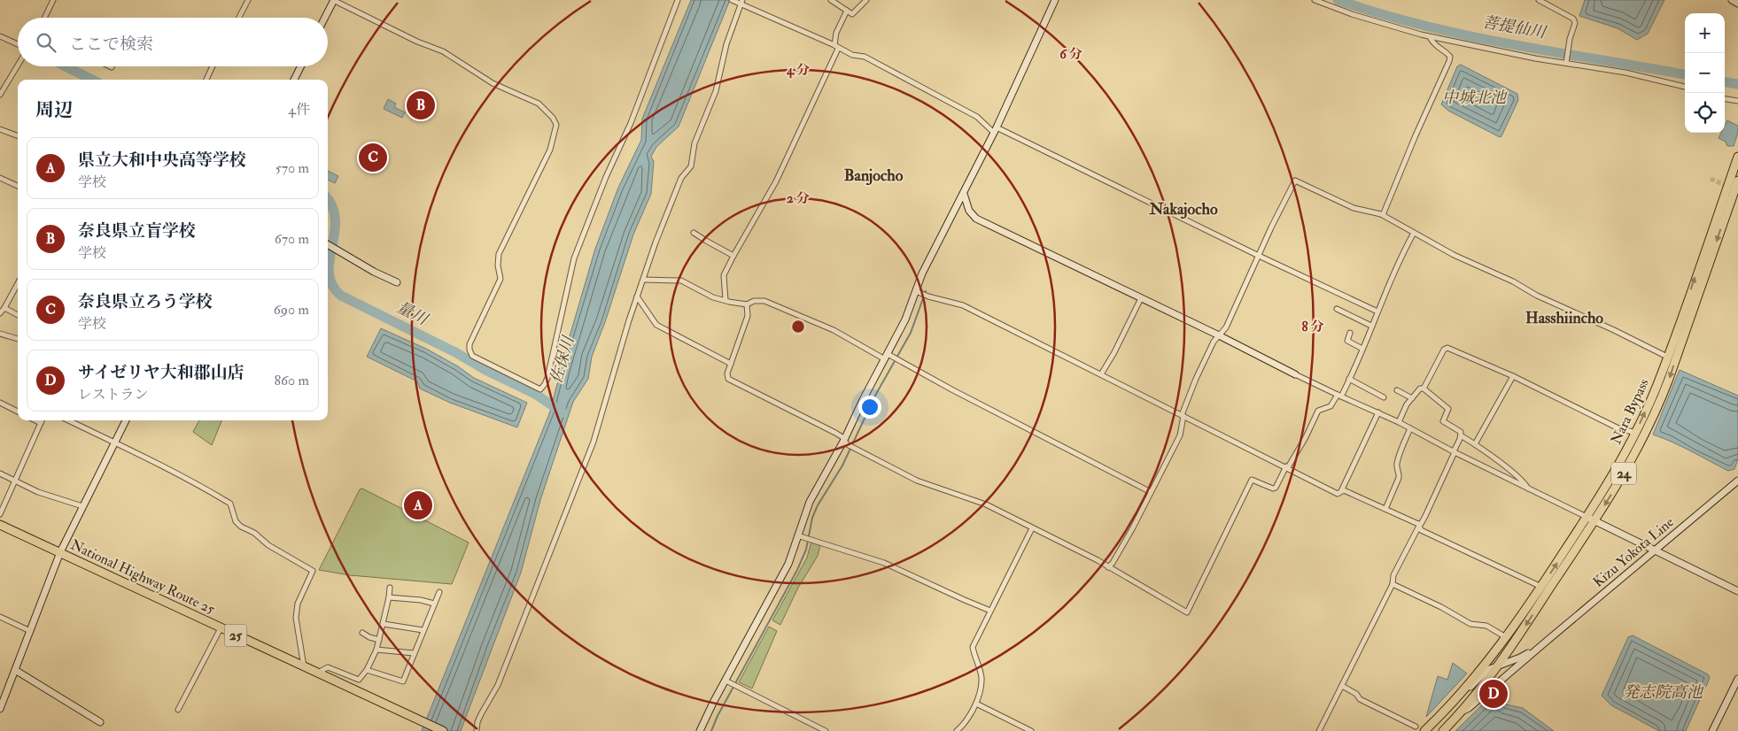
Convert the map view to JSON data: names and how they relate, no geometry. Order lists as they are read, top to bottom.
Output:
{
  "streets": {
    "highway": [
      "Nara Bypass",
      "24",
      "National Highway Route 25",
      "25"
    ],
    "street": ["Kizu Yokota Line"]
  },
  "crossings": [
    ["Nara Bypass", "Kizu Yokota Line"]
  ],
  "districts": ["Banjocho", "Nakajocho", "Hasshiincho"],
  "water": [
    "菩提仙川",
    "中城北池",
    "量川",
    "佐保川",
    "発志院高池"
  ],
  "page": {
    "map_buttons": ["+", "−"],
    "search": "ここで検索",
    "heading": ["周辺", "4件"],
    "pins": [
      "B",
      "C",
      "A",
      "D"
    ],
    "list": [
      {
        "mark": "A",
        "name": "県立大和中央高等学校",
        "note": "学校",
        "value": "570 m"
      },
      {
        "mark": "B",
        "name": "奈良県立盲学校",
        "note": "学校",
        "value": "670 m"
      },
      {
        "mark": "C",
        "name": "奈良県立ろう学校",
        "note": "学校",
        "value": "690 m"
      },
      {
        "mark": "D",
        "name": "サイゼリヤ大和郡山店",
        "note": "レストラン",
        "value": "860 m"
      }
    ]
  },
  "rings": [
    "6 分",
    "4 分",
    "2 分",
    "8 分"
  ]
}
